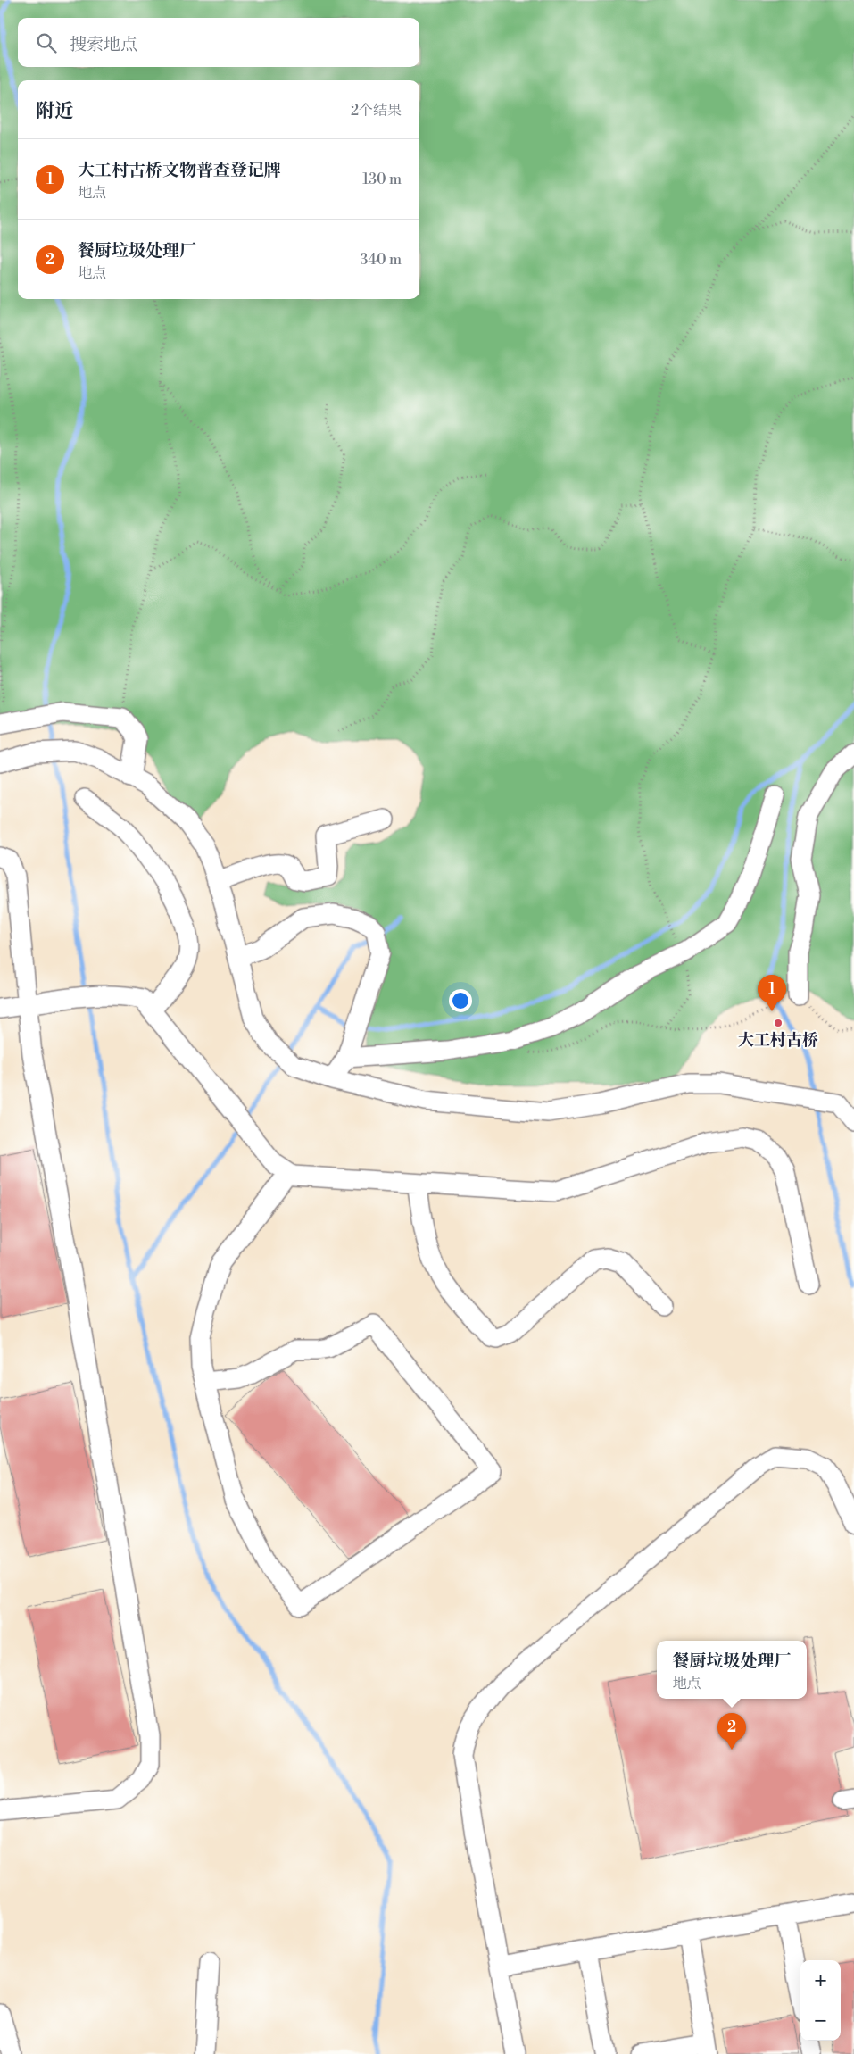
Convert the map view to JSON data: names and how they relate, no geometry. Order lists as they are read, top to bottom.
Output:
{
  "places": ["大工村古桥"],
  "page": {
    "search": "搜索地点",
    "heading": ["附近", "2个结果"],
    "list": [
      {
        "mark": "1",
        "name": "大工村古桥文物普查登记牌",
        "note": "地点",
        "value": "130 m"
      },
      {
        "mark": "2",
        "name": "餐厨垃圾处理厂",
        "note": "地点",
        "value": "340 m"
      }
    ],
    "pins": ["1", "2"],
    "popup": ["餐厨垃圾处理厂", "地点"],
    "map_buttons": ["+", "−"]
  }
}
